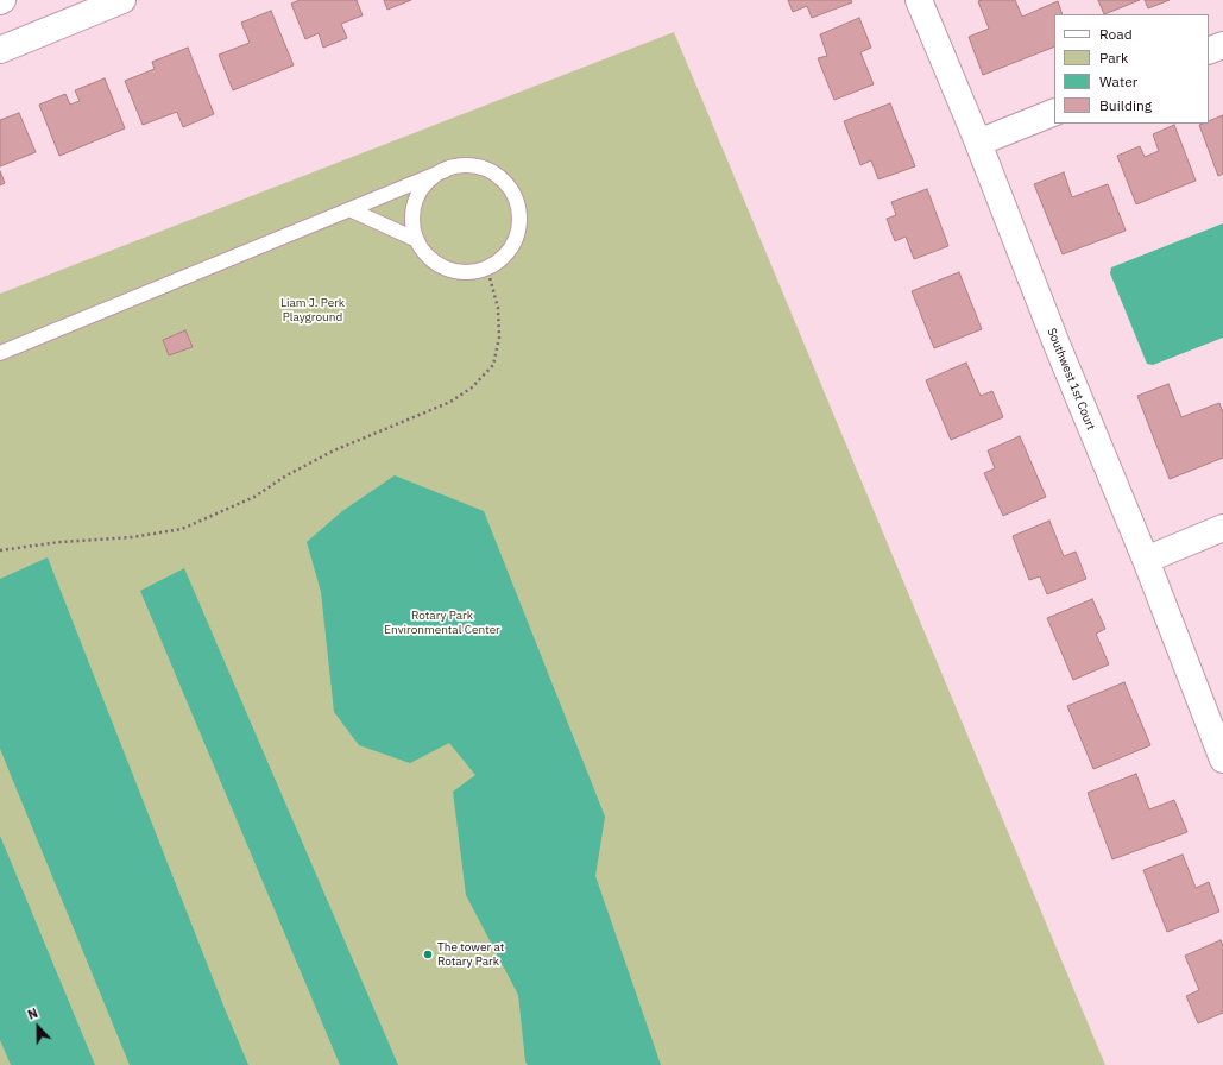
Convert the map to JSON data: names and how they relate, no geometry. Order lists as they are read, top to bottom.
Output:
{
  "streets": {
    "street": ["Southwest 1st Court"]
  },
  "parks": ["Liam J. Perk Playground", "Rotary Park Environmental Center"],
  "places": ["The tower at Rotary Park"],
  "legend": [
    "Road",
    "Park",
    "Water",
    "Building"
  ],
  "north": "top"
}
